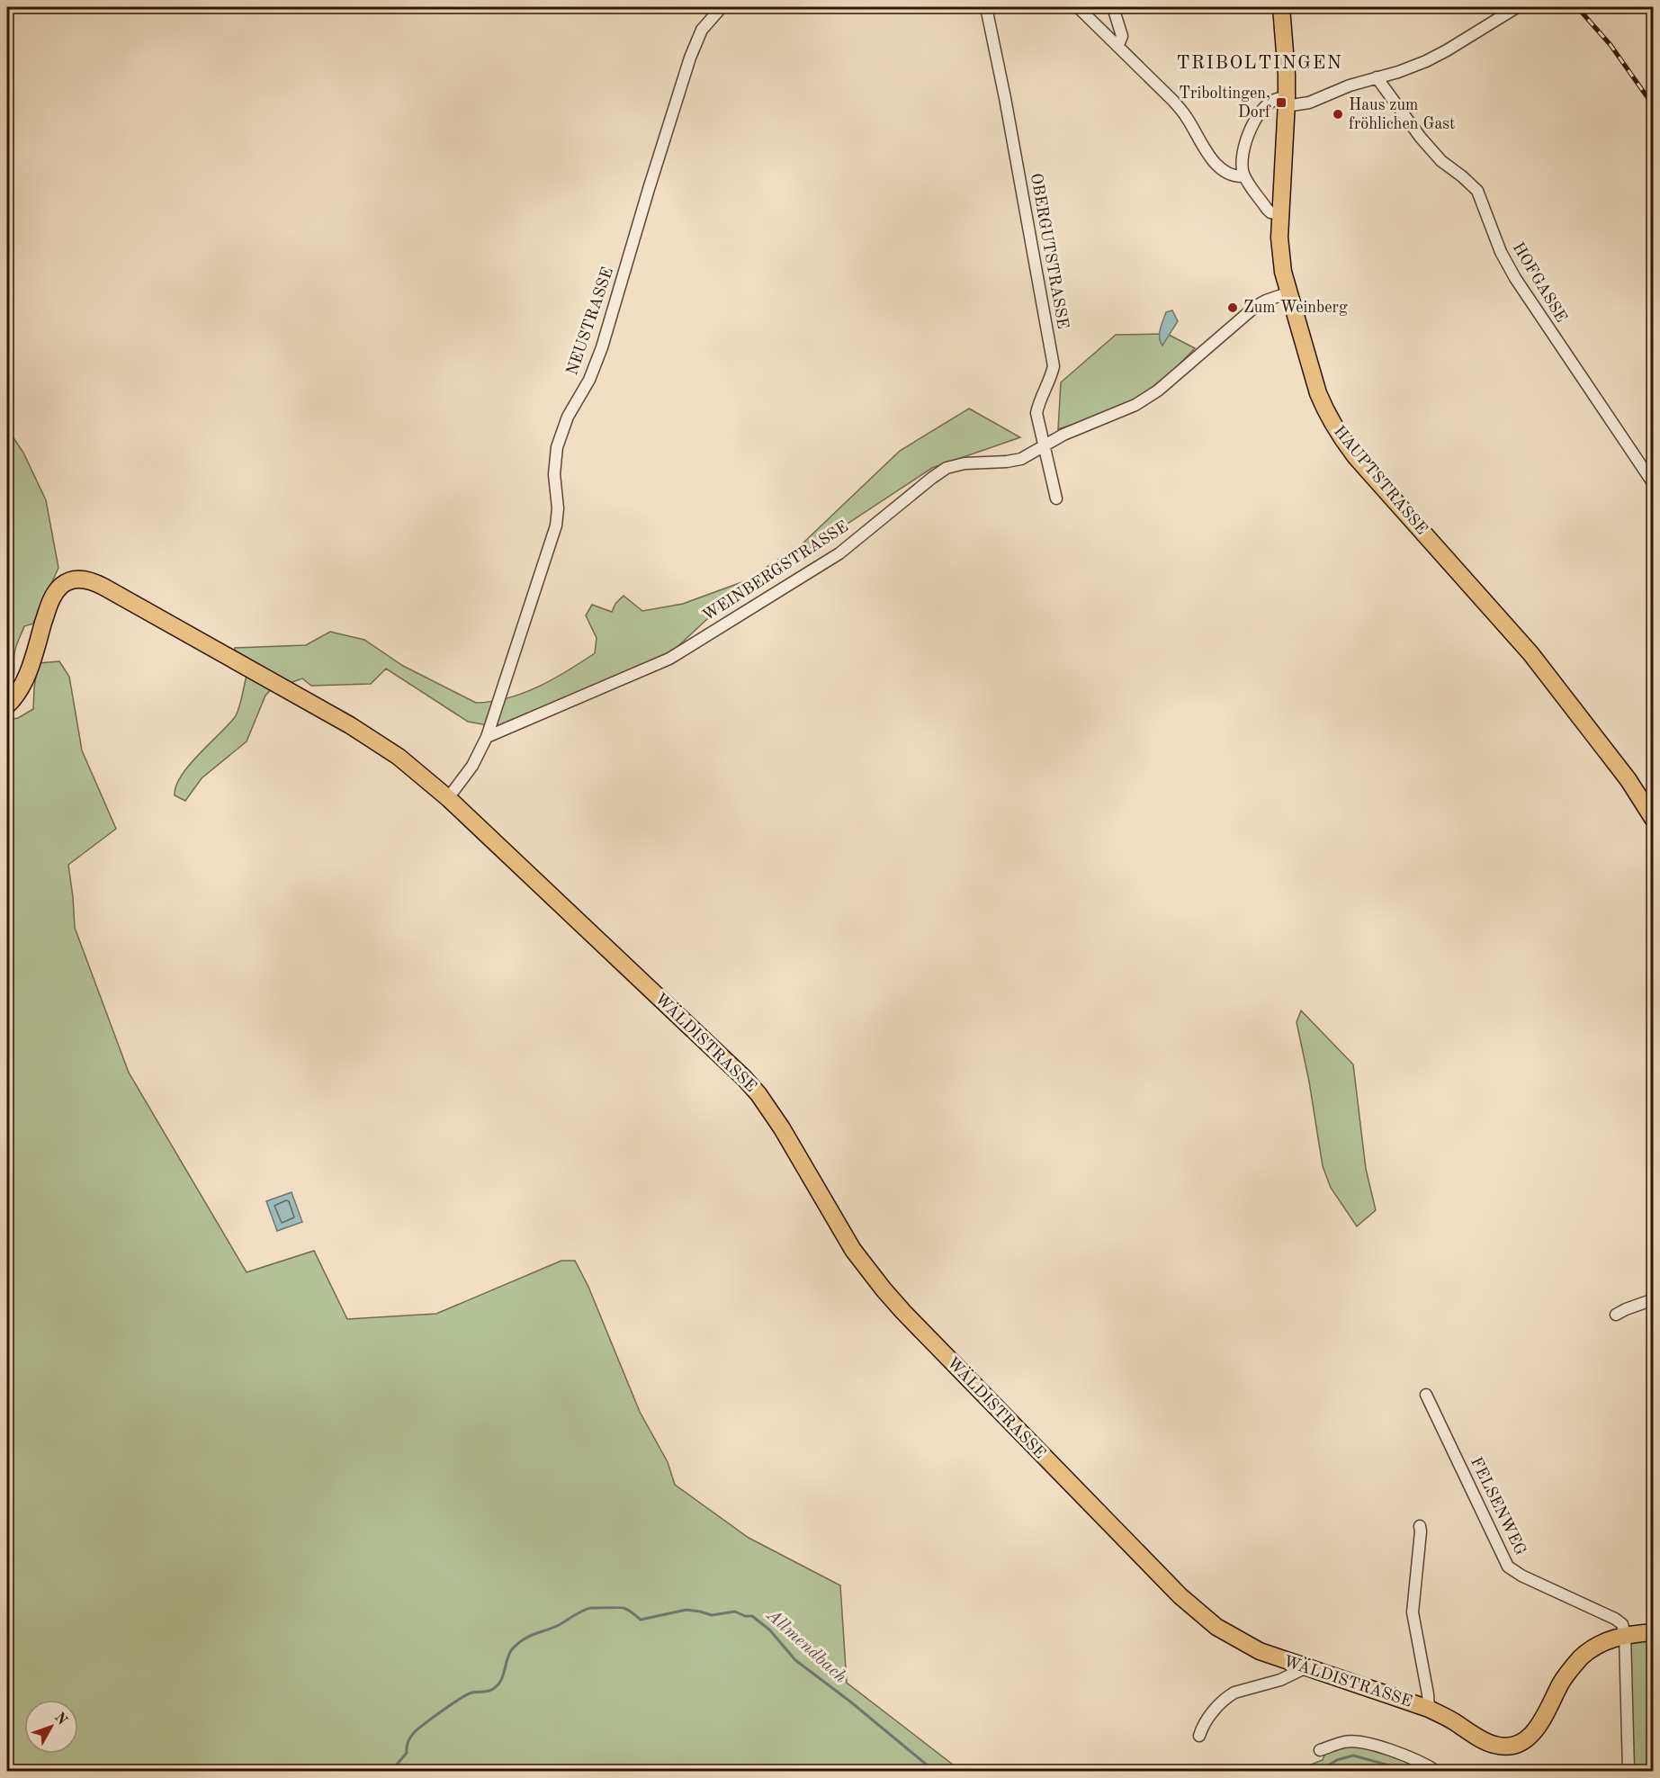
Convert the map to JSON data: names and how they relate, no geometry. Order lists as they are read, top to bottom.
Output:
{
  "streets": {
    "main road": ["HAUPTSTRASSE", "WÄLDISTRASSE"],
    "street": [
      "OBERGUTSTRASSE",
      "HOFGASSE",
      "NEUSTRASSE",
      "WEINBERGSTRASSE",
      "FELSENWEG"
    ]
  },
  "crossings": [
    ["OBERGUTSTRASSE", "WEINBERGSTRASSE"],
    ["NEUSTRASSE", "WEINBERGSTRASSE"],
    ["NEUSTRASSE", "WÄLDISTRASSE"],
    ["HAUPTSTRASSE", "WEINBERGSTRASSE"],
    ["WÄLDISTRASSE", "FELSENWEG"]
  ],
  "districts": ["TRIBOLTINGEN"],
  "water": ["Allmendbach"],
  "places": {
    "transit": ["Triboltingen, Dorf"],
    "other": ["Haus zum fröhlichen Gast", "Zum Weinberg"]
  },
  "north": "top right"
}
